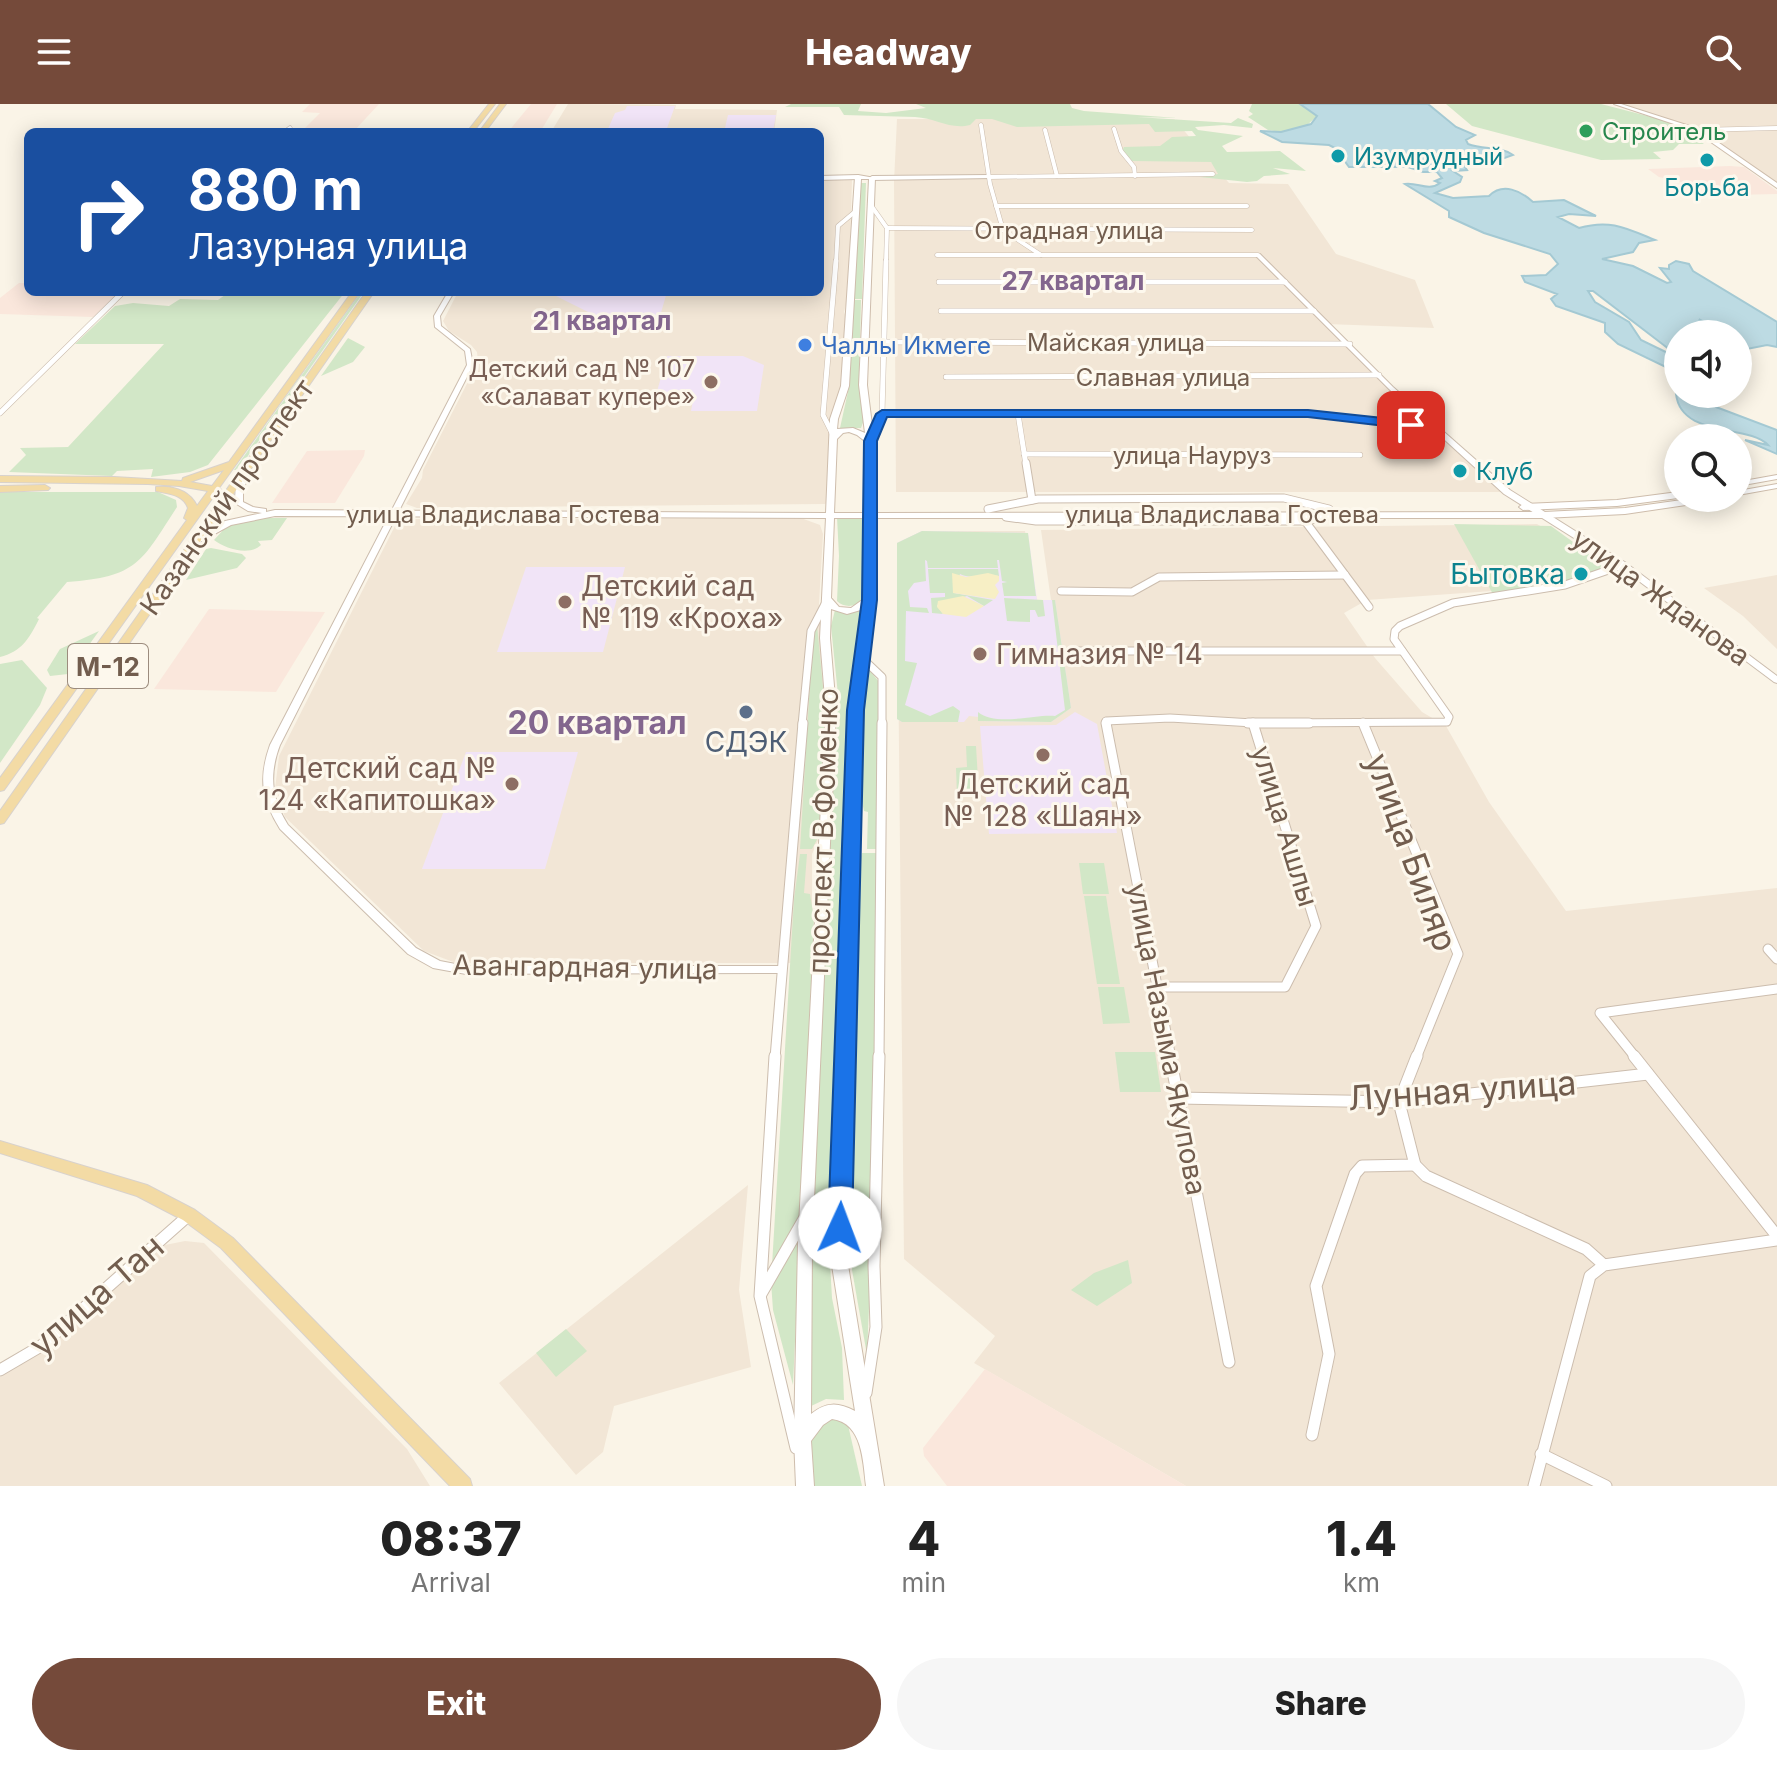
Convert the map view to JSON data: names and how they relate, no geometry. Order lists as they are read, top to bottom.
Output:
{
  "streets": {
    "main road": [
      "Казанский проспект",
      "улица Владислава Гостева",
      "М-12",
      "проспект В.Фоменко"
    ],
    "street": [
      "Отрадная улица",
      "Майская улица",
      "Славная улица",
      "улица Науруз",
      "улица Жданова",
      "улица Ашлы",
      "улица Биляр",
      "Авангардная улица",
      "улица Назыма Якупова",
      "Лунная улица",
      "улица Тан"
    ]
  },
  "crossings": [
    ["Майская улица", "улица Жданова"],
    ["Славная улица", "улица Жданова"],
    ["Казанский проспект", "улица Владислава Гостева"],
    ["улица Владислава Гостева", "улица Жданова"],
    ["улица Владислава Гостева", "проспект В.Фоменко"],
    ["улица Владислава Гостева", "Авангардная улица"],
    ["улица Ашлы", "улица Назыма Якупова"],
    ["улица Биляр", "Лунная улица"],
    ["улица Назыма Якупова", "Лунная улица"]
  ],
  "districts": ["27 квартал", "21 квартал", "20 квартал"],
  "places": [
    "Строитель",
    "Изумрудный",
    "Борьба",
    "Чаллы Икмеге",
    "Детский сад № 107 «Салават купере»",
    "Клуб",
    "Бытовка",
    "Детский сад № 119 «Кроха»",
    "Гимназия № 14",
    "СДЭК",
    "Детский сад № 128 «Шаян»",
    "Детский сад № 124 «Капитошка»"
  ],
  "page": {
    "header": "Headway",
    "turn": ["880 m", "Лазурная улица"],
    "eta": [
      "08:37",
      "Arrival",
      "4",
      "min",
      "1.4",
      "km"
    ],
    "buttons": ["Exit", "Share"]
  }
}
